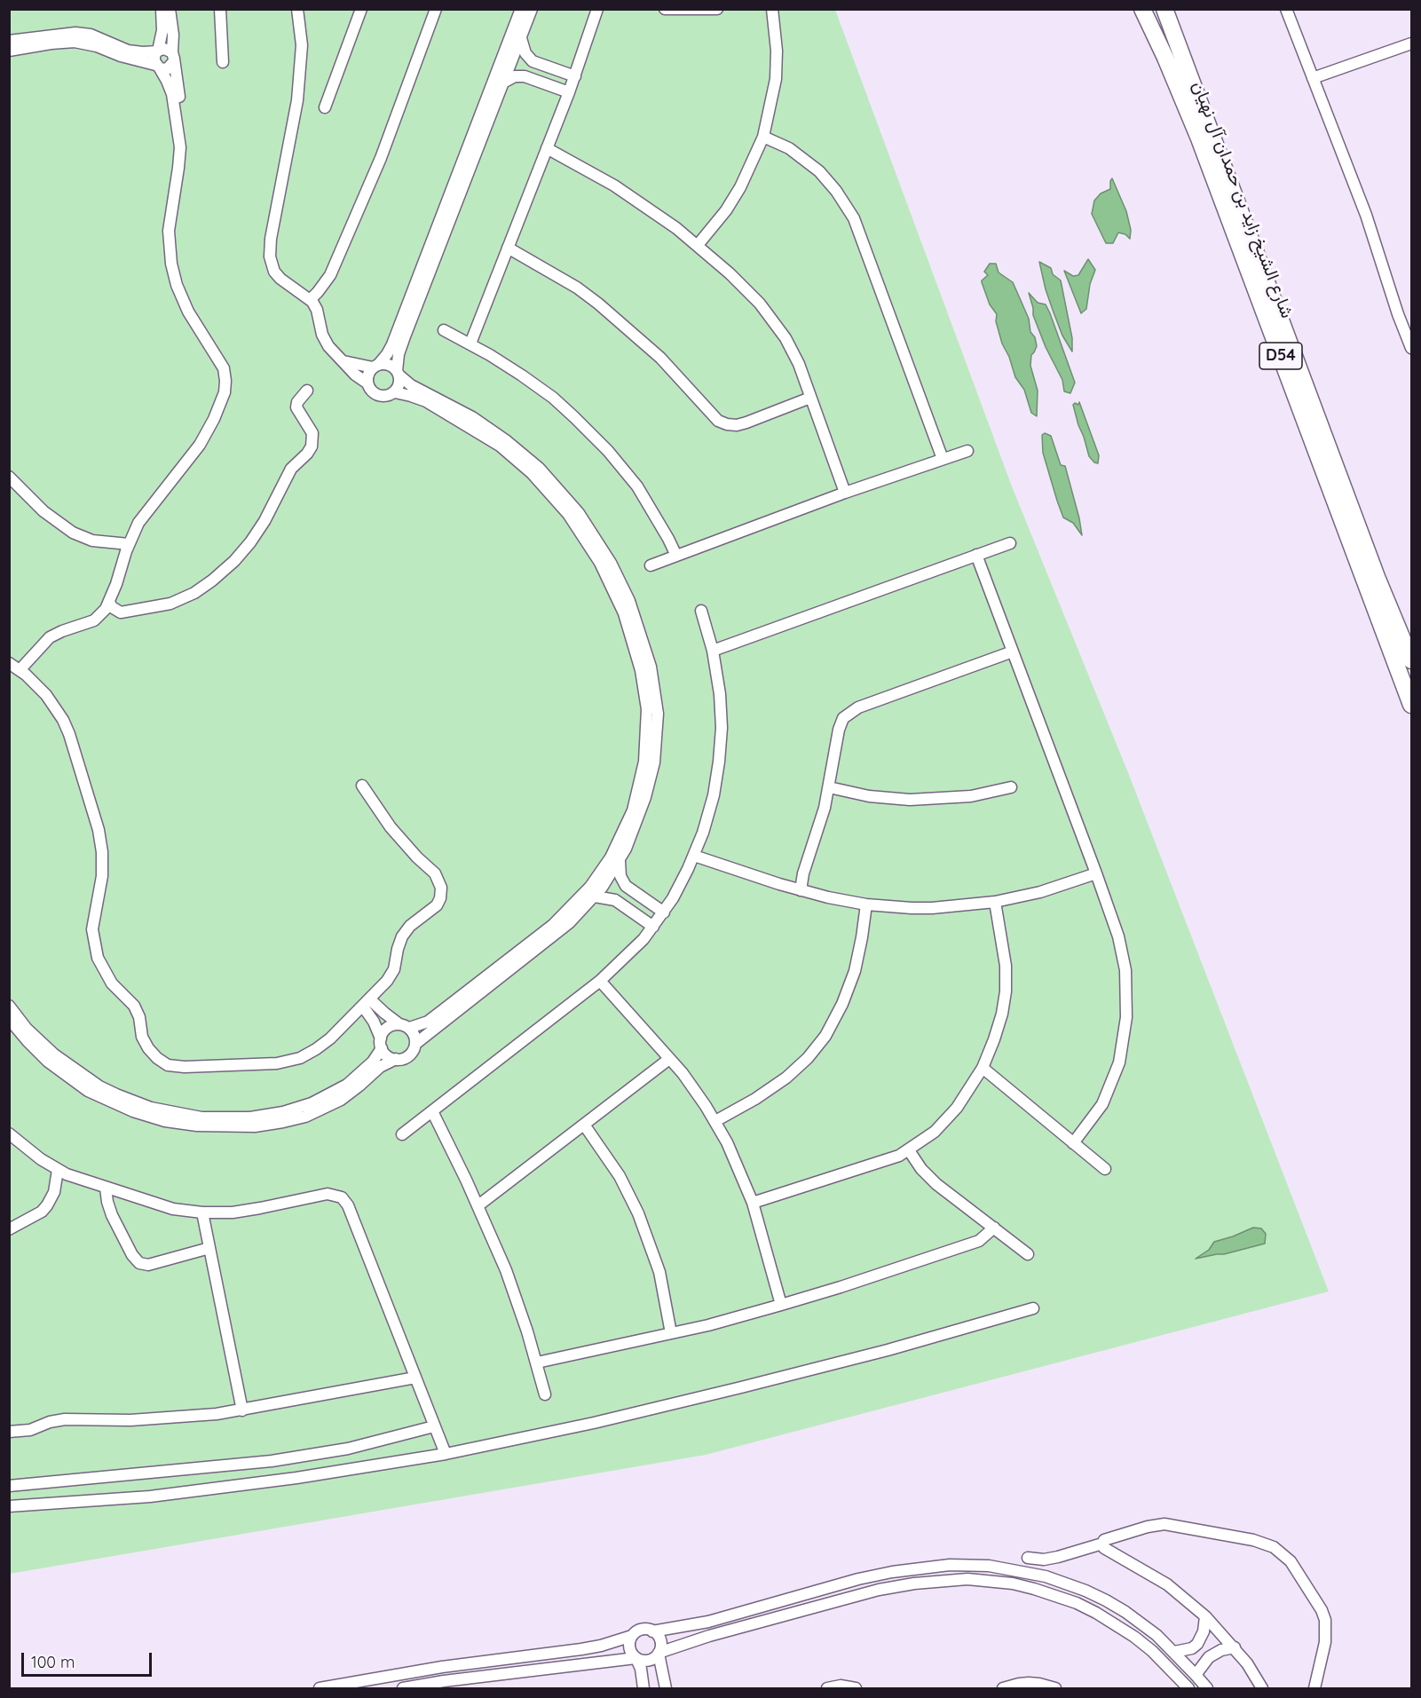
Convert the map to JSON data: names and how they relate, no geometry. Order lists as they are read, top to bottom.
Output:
{
  "streets": {
    "highway": ["شارع الشيخ زايد بن حمدان آل نهيان", "D54"]
  },
  "scale_bar": "100 m"
}
